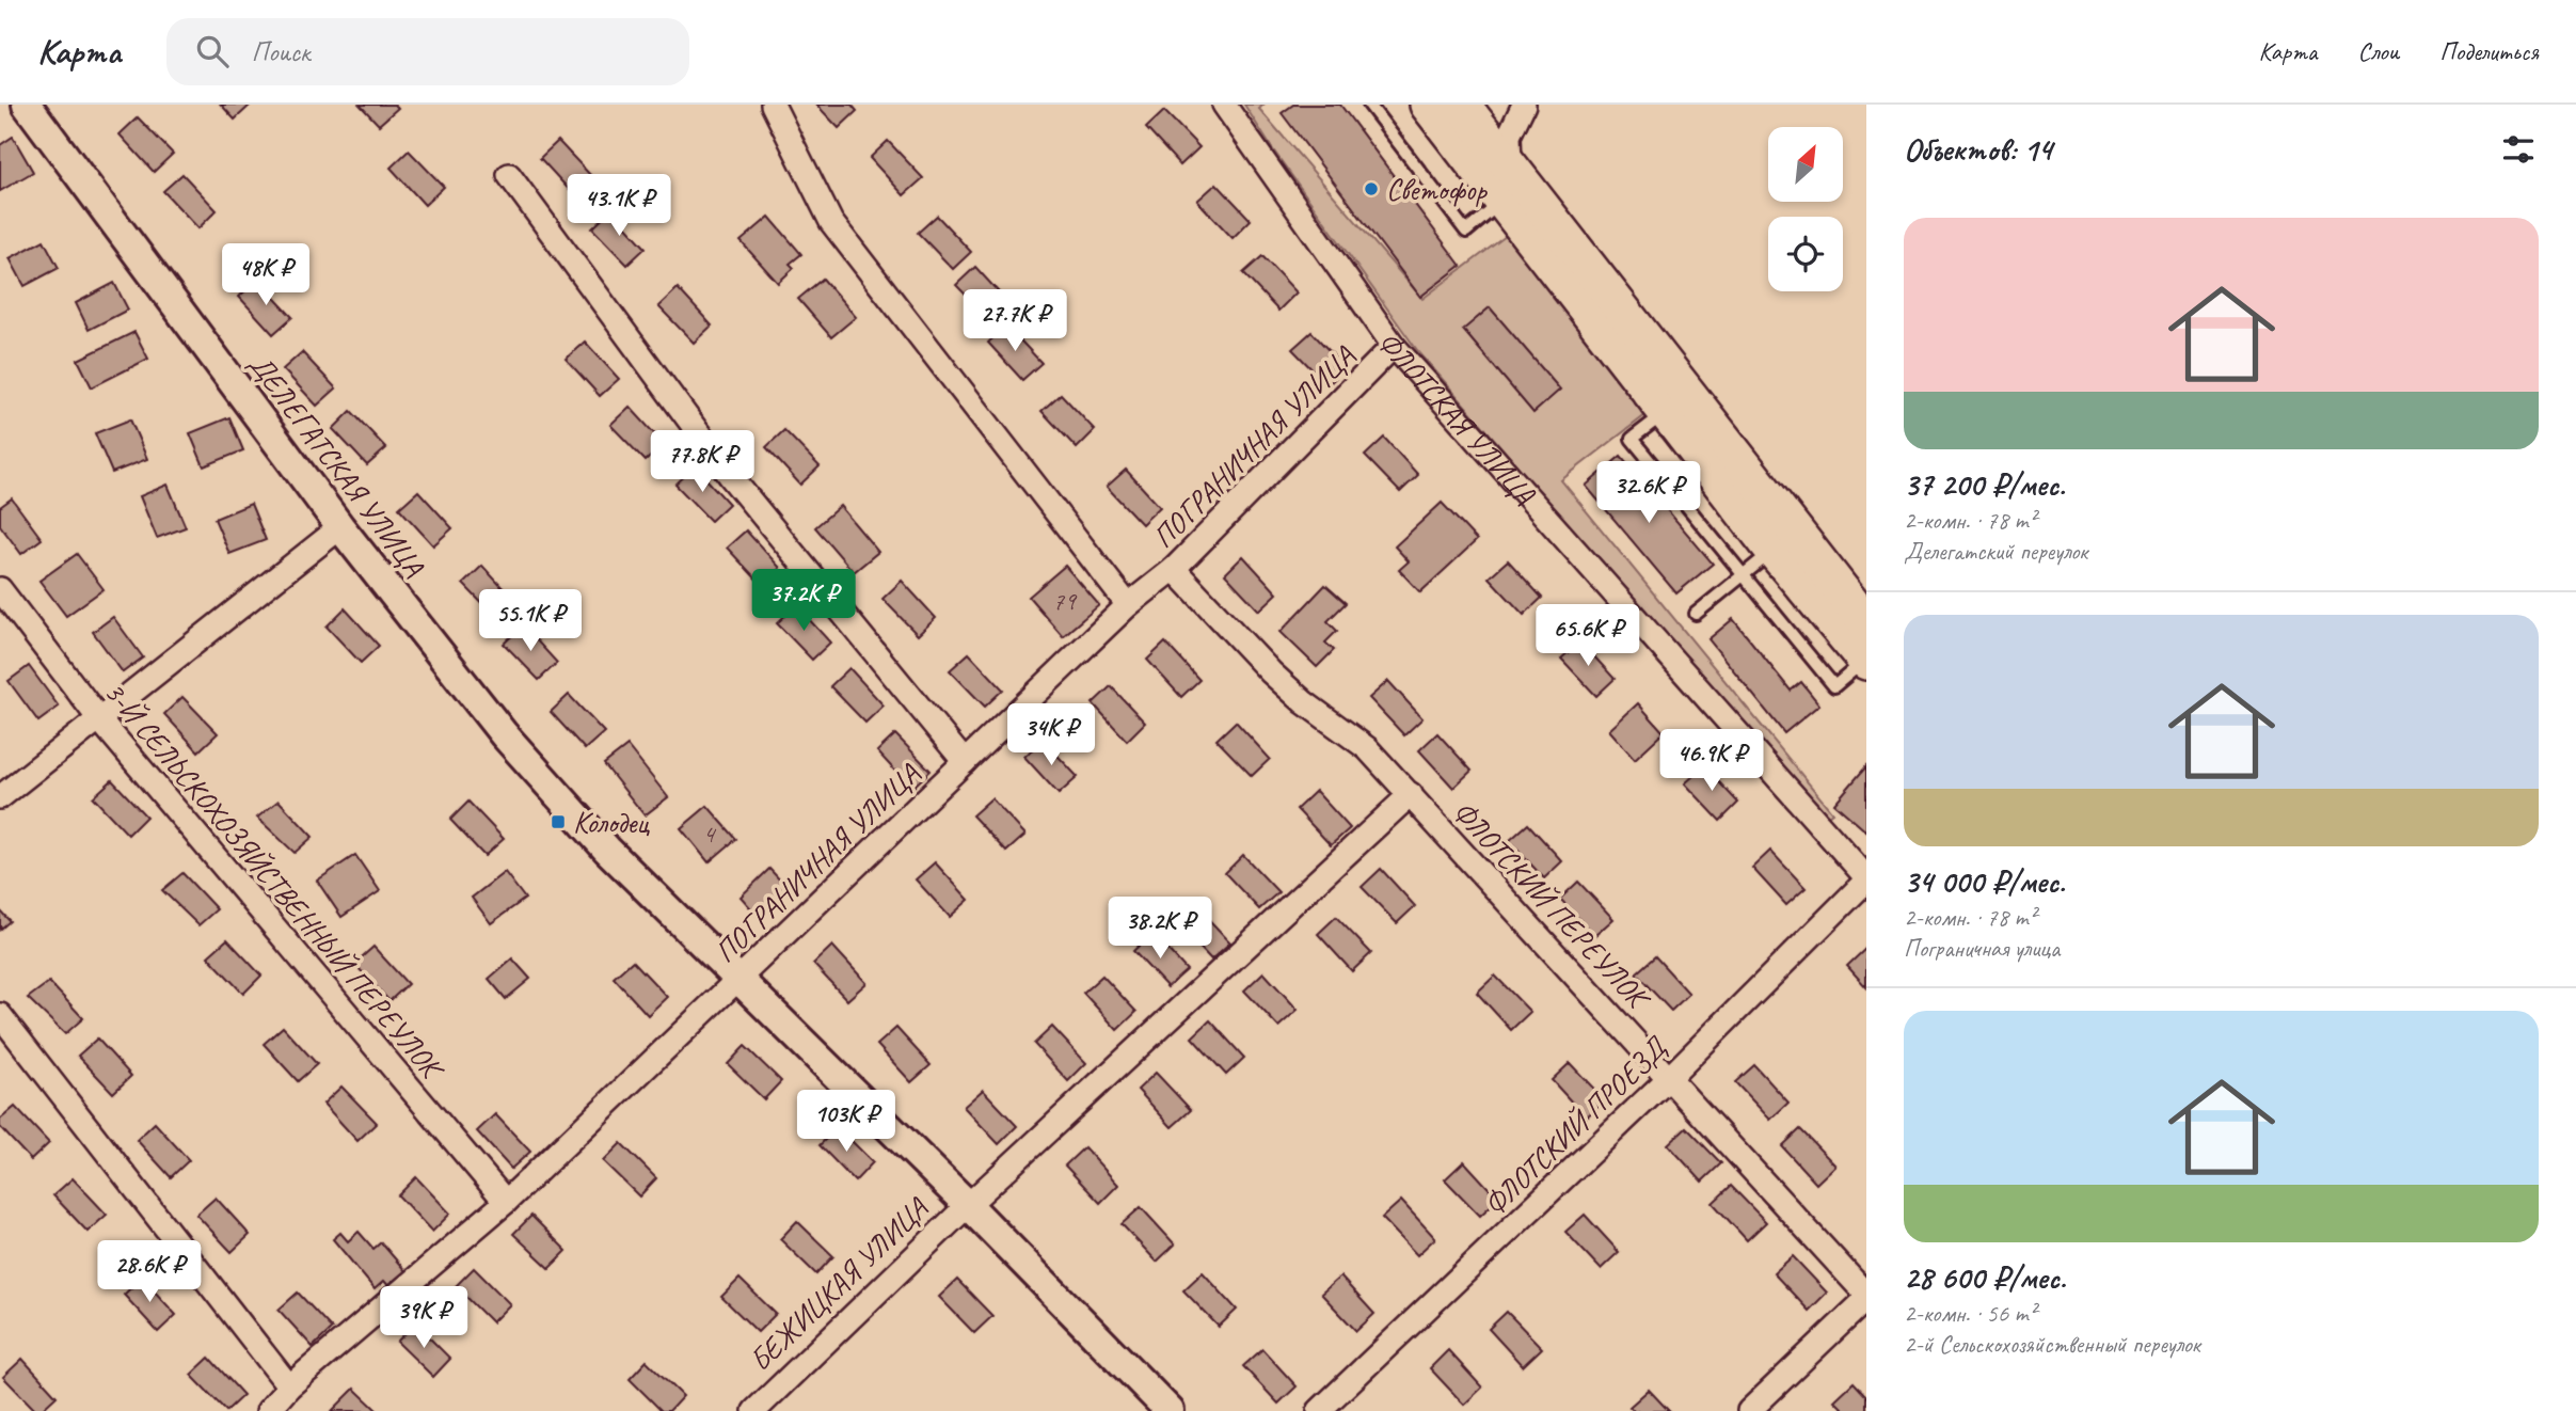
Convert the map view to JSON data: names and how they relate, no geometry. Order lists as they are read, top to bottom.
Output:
{
  "streets": {
    "street": [
      "ФЛОТСКАЯ УЛИЦА",
      "ПОГРАНИЧНАЯ УЛИЦА",
      "ДЕЛЕГАТСКАЯ УЛИЦА",
      "3-Й СЕЛЬСКОХОЗЯЙСТВЕННЫЙ ПЕРЕУЛОК",
      "ФЛОТСКИЙ ПЕРЕУЛОК",
      "ФЛОТСКИЙ ПРОЕЗД",
      "БЕЖИЦКАЯ УЛИЦА"
    ]
  },
  "crossings": [
    ["ФЛОТСКАЯ УЛИЦА", "ПОГРАНИЧНАЯ УЛИЦА"],
    ["ФЛОТСКАЯ УЛИЦА", "ФЛОТСКИЙ ПРОЕЗД"],
    ["ПОГРАНИЧНАЯ УЛИЦА", "ДЕЛЕГАТСКАЯ УЛИЦА"],
    ["ПОГРАНИЧНАЯ УЛИЦА", "3-Й СЕЛЬСКОХОЗЯЙСТВЕННЫЙ ПЕРЕУЛОК"],
    ["ПОГРАНИЧНАЯ УЛИЦА", "ФЛОТСКИЙ ПЕРЕУЛОК"],
    ["ПОГРАНИЧНАЯ УЛИЦА", "БЕЖИЦКАЯ УЛИЦА"],
    ["ДЕЛЕГАТСКАЯ УЛИЦА", "БЕЖИЦКАЯ УЛИЦА"],
    ["ФЛОТСКИЙ ПЕРЕУЛОК", "ФЛОТСКИЙ ПРОЕЗД"]
  ],
  "places": {
    "other": ["Светофор"],
    "transit": ["Колодец"]
  },
  "house_numbers": ["79", "4"],
  "north": "top right",
  "page": {
    "header": "Карта",
    "search": "Поиск",
    "nav": ["Карта", "Слои", "Поделиться"],
    "heading": "Объектов: 14",
    "price": [
      "43.1K ₽",
      "48K ₽",
      "27.7K ₽",
      "77.8K ₽",
      "32.6K ₽",
      "37.2K ₽",
      "55.1K ₽",
      "65.6K ₽",
      "34K ₽",
      "46.9K ₽",
      "38.2K ₽",
      "103K ₽",
      "28.6K ₽",
      "39K ₽"
    ],
    "list": [
      {
        "name": "37 200 ₽/мес.",
        "note": "2-комн. · 78 m² · Делегатский переулок"
      },
      {
        "name": "34 000 ₽/мес.",
        "note": "2-комн. · 78 m² · Пограничная улица"
      },
      {
        "name": "28 600 ₽/мес.",
        "note": "2-комн. · 56 m² · 2-й Сельскохозяйственный переулок"
      }
    ]
  }
}
